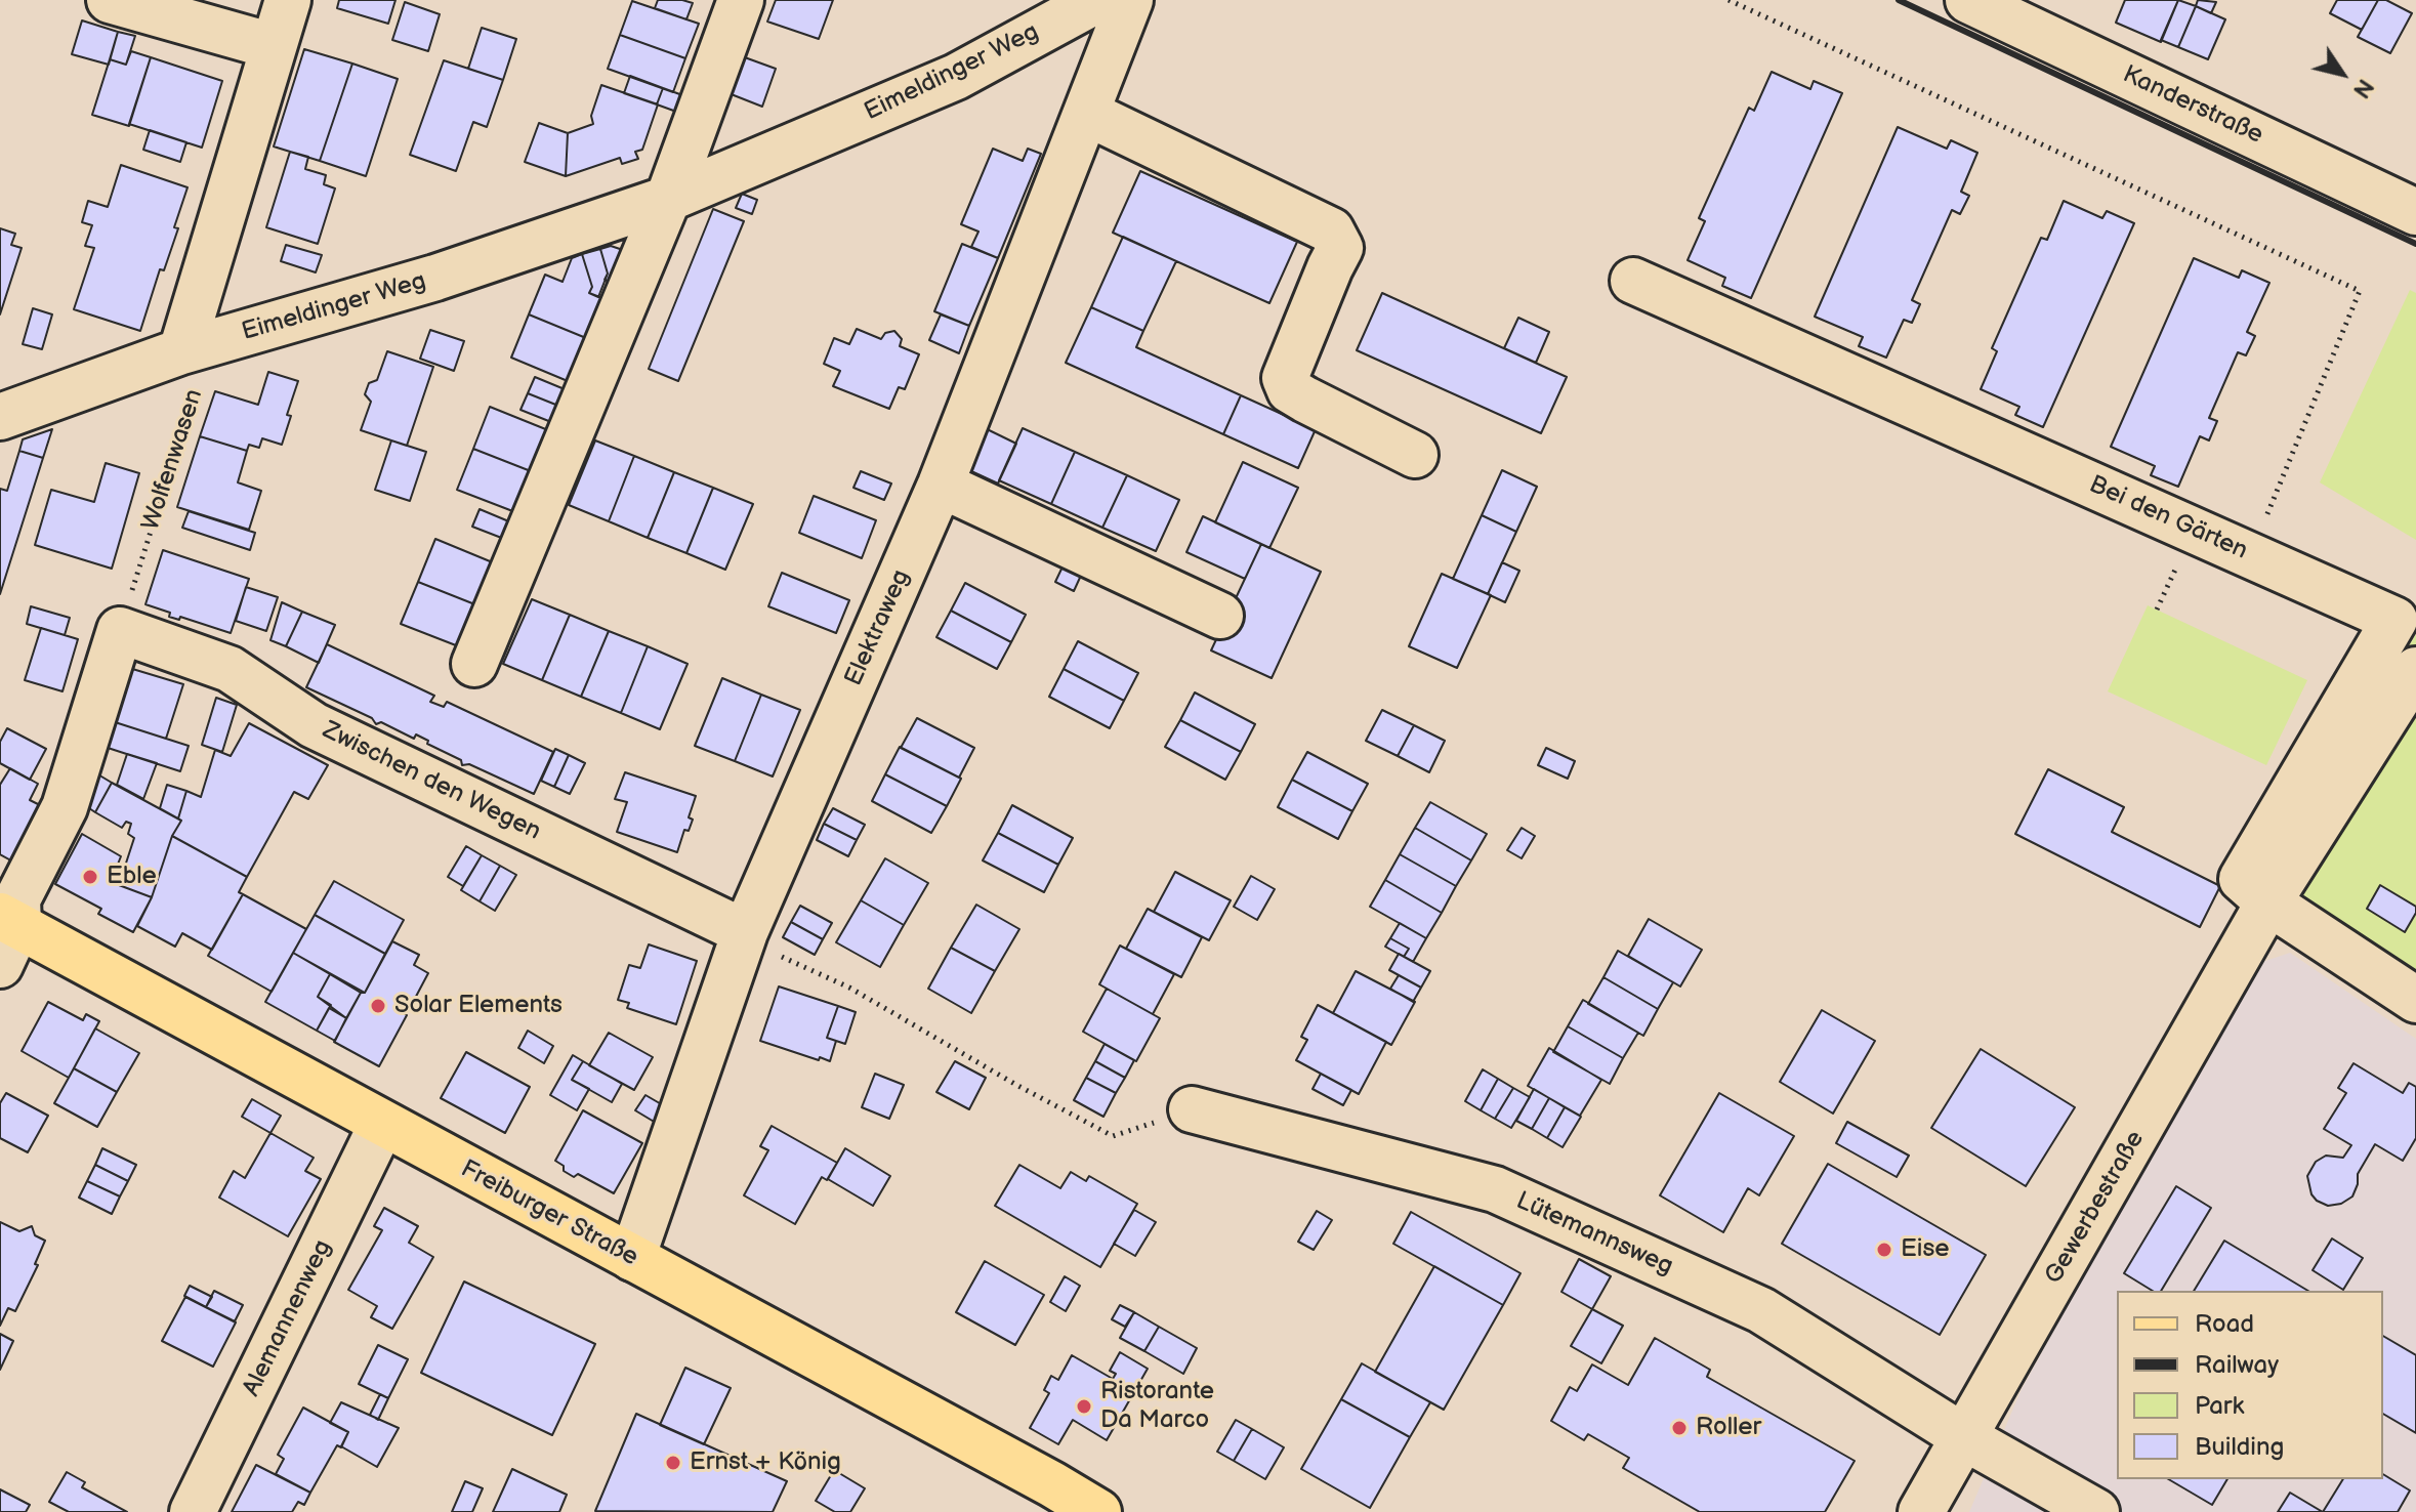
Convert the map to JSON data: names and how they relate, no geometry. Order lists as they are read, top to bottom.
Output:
{
  "streets": {
    "main road": ["Freiburger Straße"],
    "street": [
      "Eimeldinger Weg",
      "Kanderstraße",
      "Wolfenwasen",
      "Bei den Gärten",
      "Elektraweg",
      "Zwischen den Wegen",
      "Gewerbestraße",
      "Lütemannsweg",
      "Alemannenweg"
    ]
  },
  "crossings": [
    ["Eimeldinger Weg", "Wolfenwasen"],
    ["Wolfenwasen", "Zwischen den Wegen"],
    ["Bei den Gärten", "Gewerbestraße"],
    ["Elektraweg", "Zwischen den Wegen"],
    ["Elektraweg", "Freiburger Straße"],
    ["Gewerbestraße", "Lütemannsweg"],
    ["Freiburger Straße", "Alemannenweg"]
  ],
  "places": [
    "Eble",
    "Solar Elements",
    "Eise",
    "Ristorante Da Marco",
    "Roller",
    "Ernst + König"
  ],
  "legend": [
    "Road",
    "Railway",
    "Park",
    "Building"
  ],
  "north": "bottom right"
}
